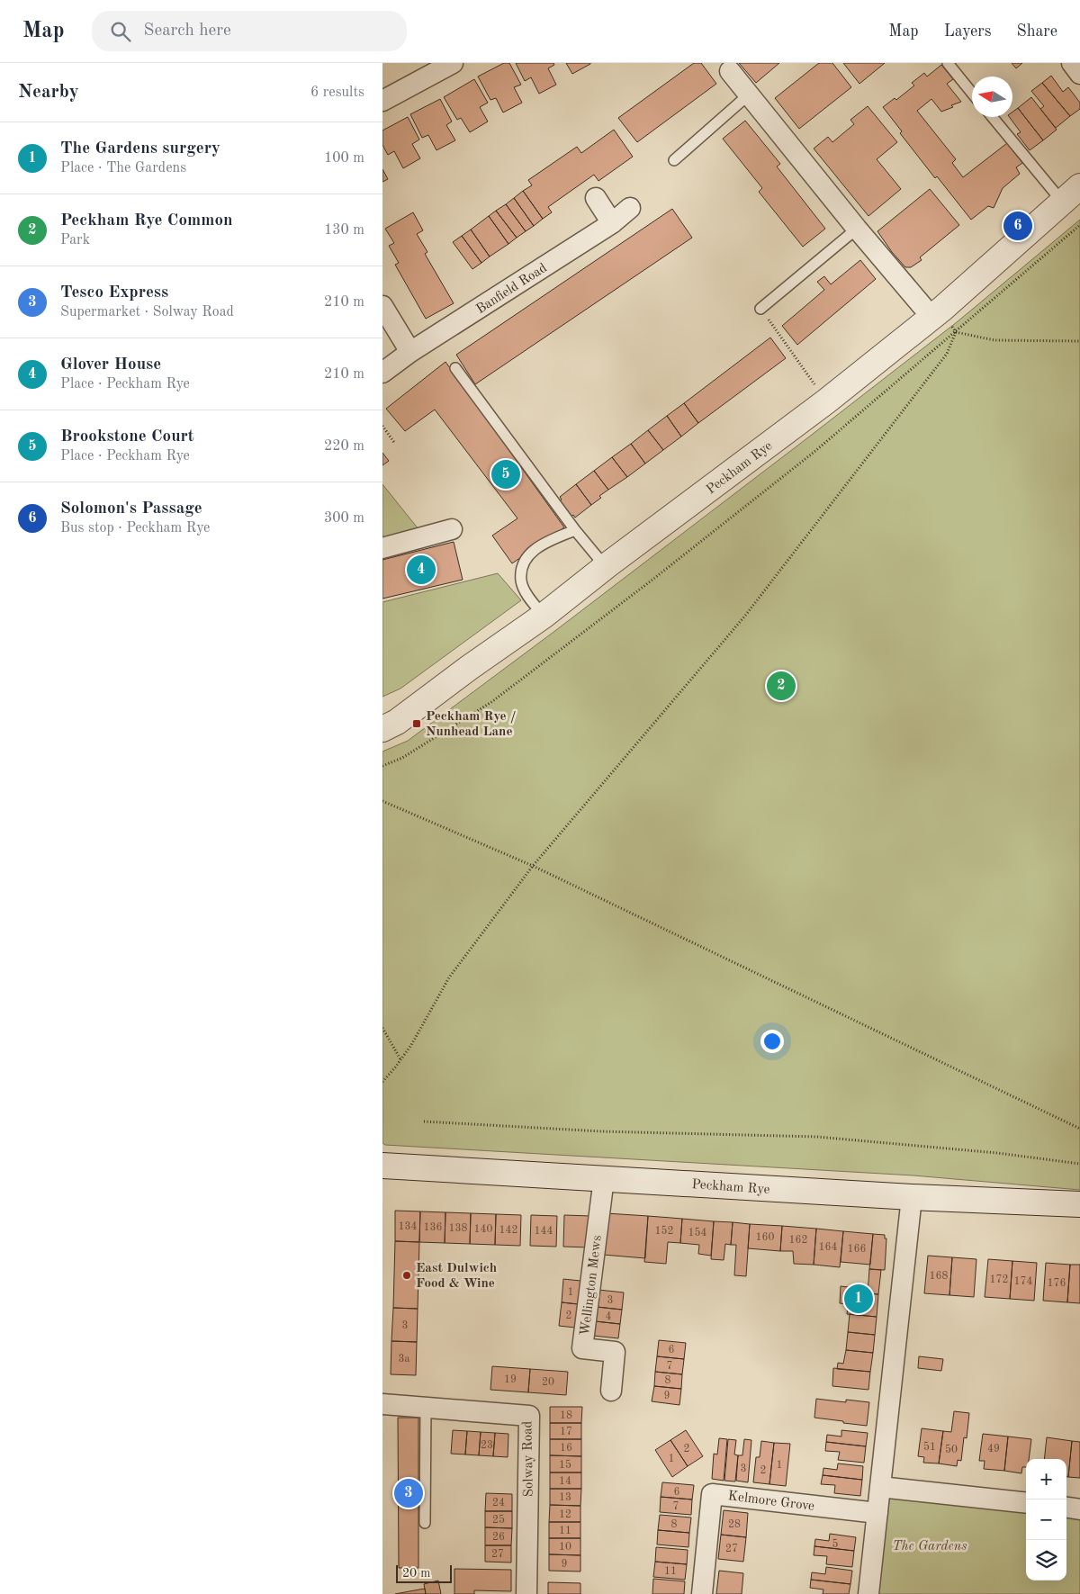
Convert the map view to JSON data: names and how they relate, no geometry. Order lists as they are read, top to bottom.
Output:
{
  "streets": {
    "street": [
      "Banfield Road",
      "Peckham Rye",
      "Wellington Mews",
      "Solway Road",
      "Kelmore Grove"
    ]
  },
  "crossings": [
    ["Peckham Rye", "Wellington Mews"]
  ],
  "parks": ["The Gardens"],
  "places": {
    "transit": ["Peckham Rye / Nunhead Lane"],
    "other": ["East Dulwich Food & Wine"]
  },
  "house_numbers": [
    "134",
    "136",
    "138",
    "140",
    "142",
    "144",
    "152",
    "154",
    "160",
    "162",
    "164",
    "166",
    "168",
    "172",
    "174",
    "176",
    "1",
    "3",
    "2",
    "4",
    "3",
    "6",
    "3a",
    "7",
    "19",
    "8",
    "20",
    "9",
    "18",
    "17",
    "23",
    "51",
    "16",
    "2",
    "49",
    "50",
    "1",
    "15",
    "1",
    "3",
    "2",
    "14",
    "6",
    "13",
    "24",
    "7",
    "12",
    "25",
    "8",
    "28",
    "11",
    "26",
    "5",
    "10",
    "27",
    "27",
    "9",
    "11"
  ],
  "scale_bar": "20 m",
  "north": "left",
  "page": {
    "header": "Map",
    "search": "Search here",
    "nav": ["Map", "Layers", "Share"],
    "heading": ["Nearby", "6 results"],
    "list": [
      {
        "mark": "1",
        "name": "The Gardens surgery",
        "note": "Place · The Gardens",
        "value": "100 m"
      },
      {
        "mark": "2",
        "name": "Peckham Rye Common",
        "note": "Park",
        "value": "130 m"
      },
      {
        "mark": "3",
        "name": "Tesco Express",
        "note": "Supermarket · Solway Road",
        "value": "210 m"
      },
      {
        "mark": "4",
        "name": "Glover House",
        "note": "Place · Peckham Rye",
        "value": "210 m"
      },
      {
        "mark": "5",
        "name": "Brookstone Court",
        "note": "Place · Peckham Rye",
        "value": "220 m"
      },
      {
        "mark": "6",
        "name": "Solomon's Passage",
        "note": "Bus stop · Peckham Rye",
        "value": "300 m"
      }
    ],
    "pins": [
      "6",
      "5",
      "4",
      "2",
      "1",
      "3"
    ],
    "map_buttons": ["+", "−"],
    "scale": "20 m"
  }
}
